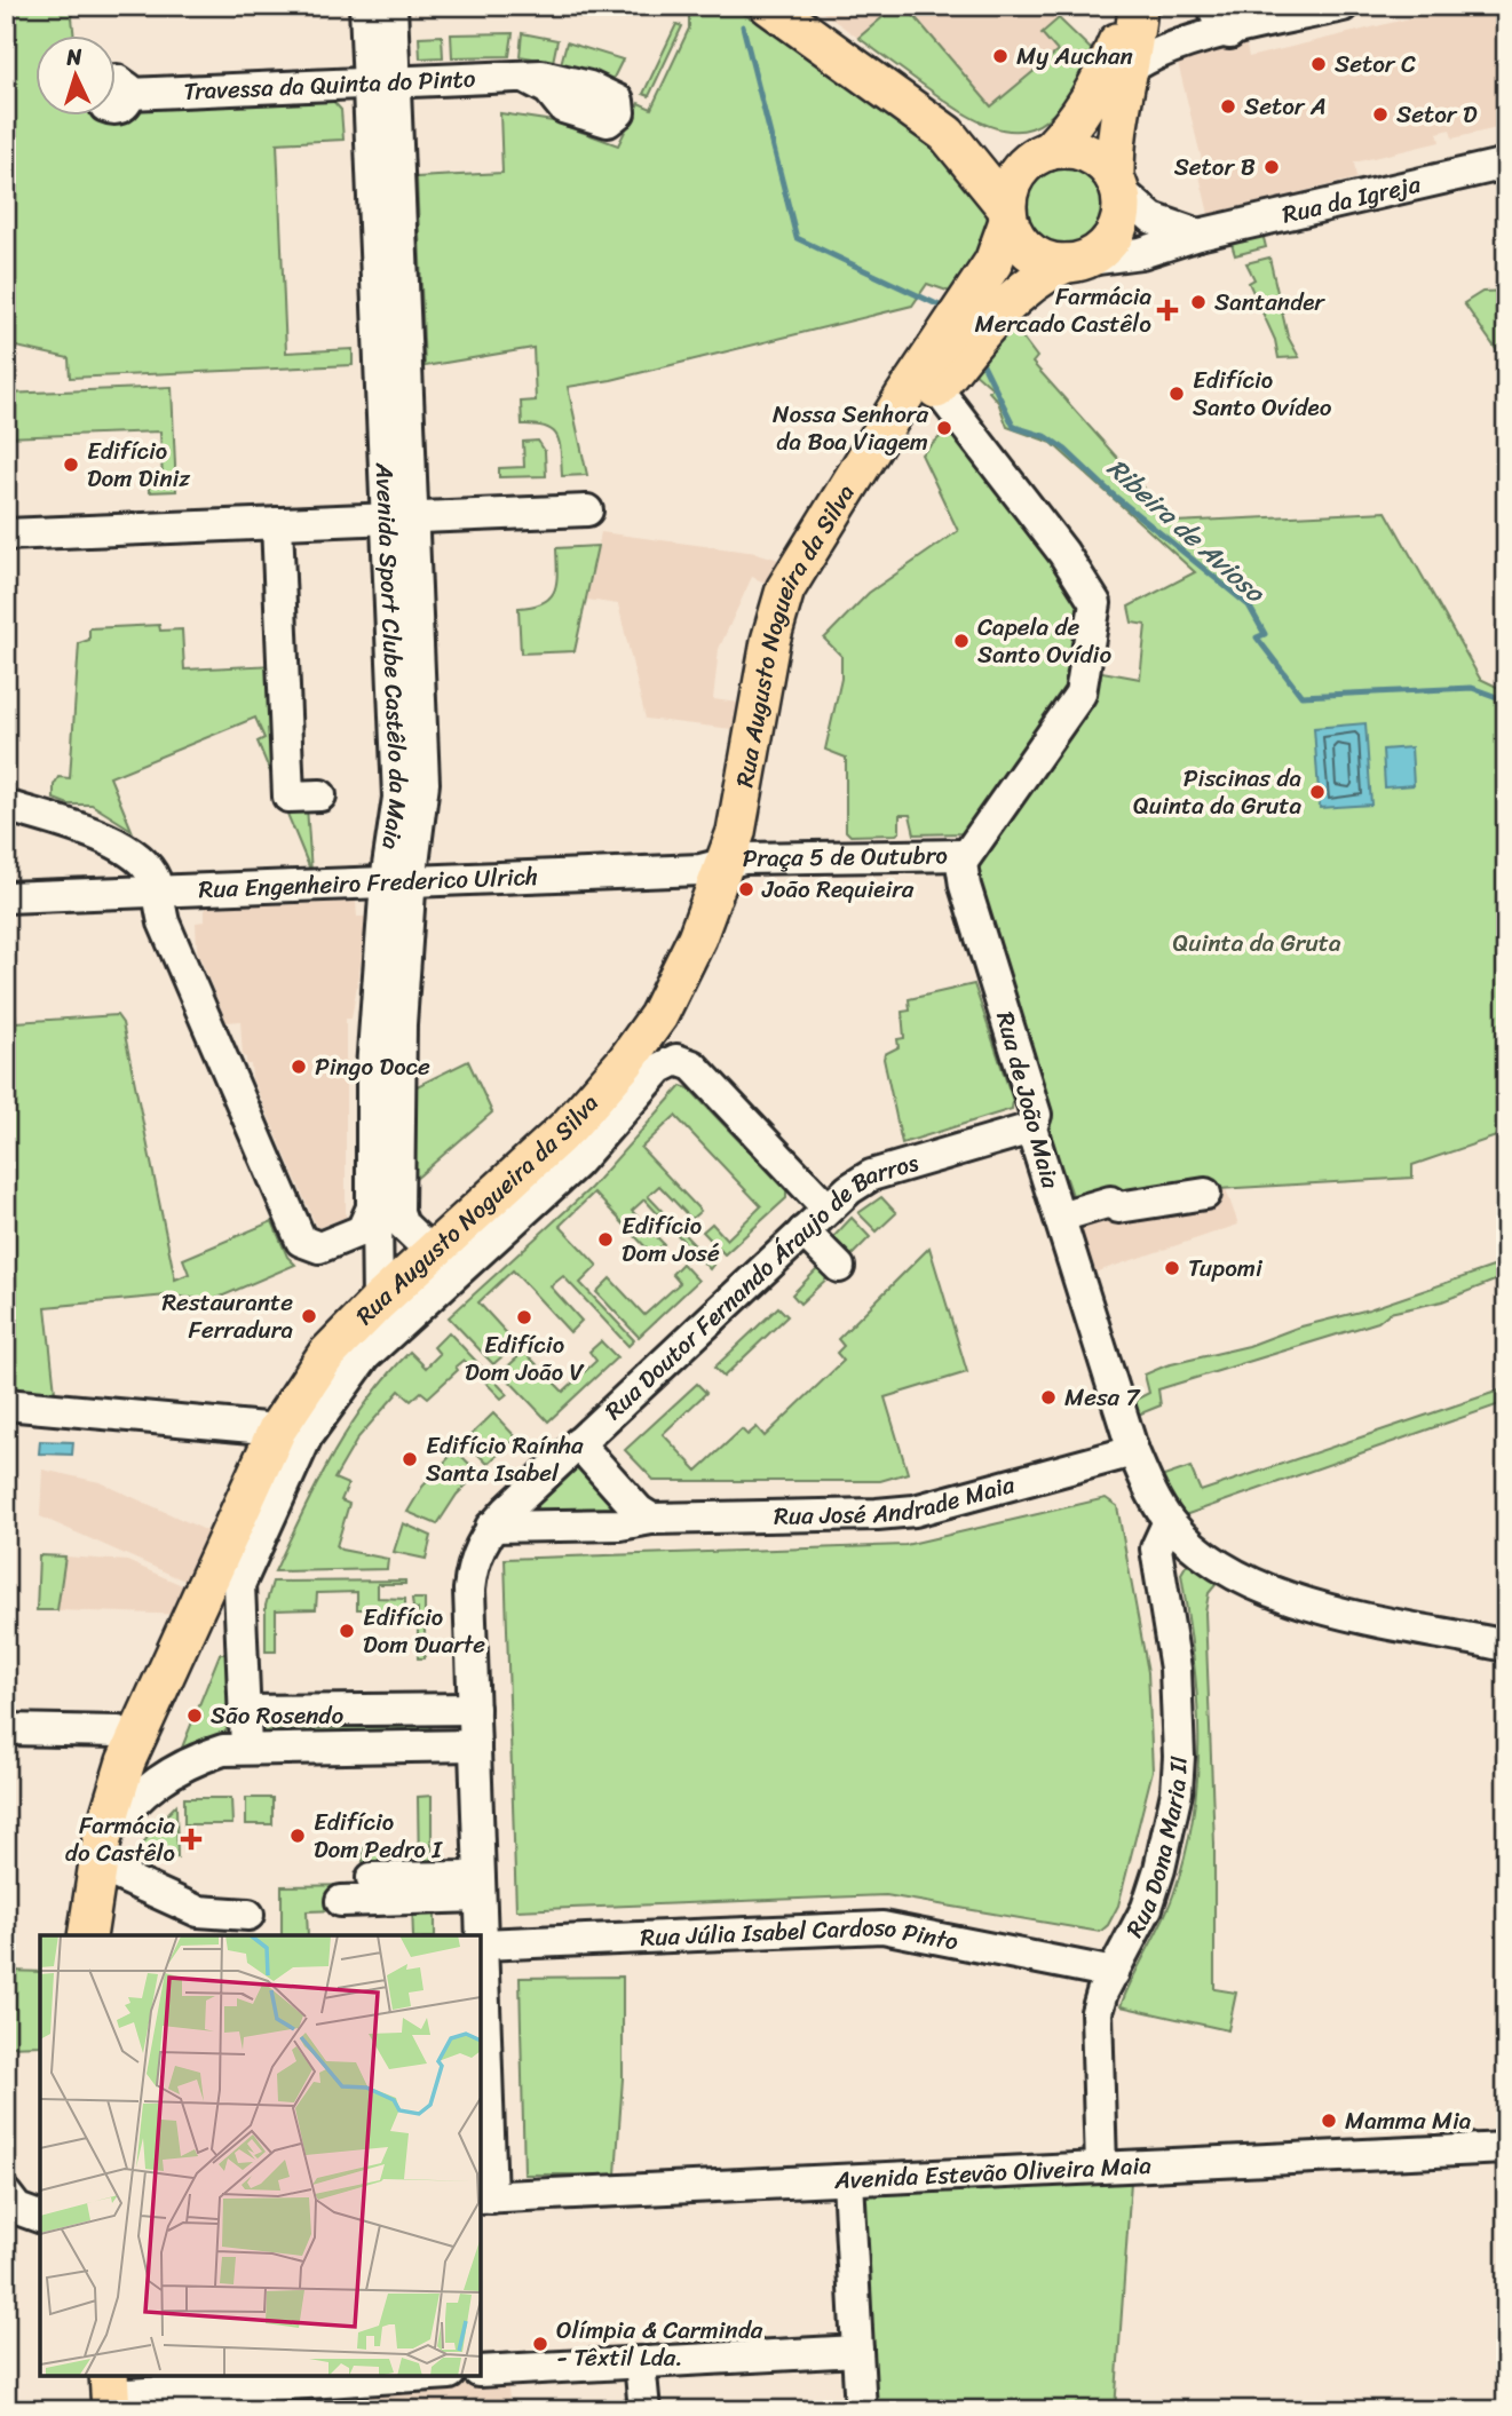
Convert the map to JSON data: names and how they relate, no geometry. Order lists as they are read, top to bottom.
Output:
{
  "streets": {
    "main road": ["Rua Augusto Nogueira da Silva"],
    "street": [
      "Travessa da Quinta do Pinto",
      "Rua da Igreja",
      "Avenida Sport Clube Castêlo da Maia",
      "Praça 5 de Outubro",
      "Rua Engenheiro Frederico Ulrich",
      "Rua de João Maia",
      "Rua Doutor Fernando Áraujo de Barros",
      "Rua José Andrade Maia",
      "Rua Dona Maria II",
      "Rua Júlia Isabel Cardoso Pinto",
      "Avenida Estevão Oliveira Maia"
    ]
  },
  "crossings": [
    ["Travessa da Quinta do Pinto", "Avenida Sport Clube Castêlo da Maia"],
    ["Rua da Igreja", "Rua Augusto Nogueira da Silva"],
    ["Rua Augusto Nogueira da Silva", "Avenida Sport Clube Castêlo da Maia"],
    ["Rua Augusto Nogueira da Silva", "Praça 5 de Outubro"],
    ["Rua Augusto Nogueira da Silva", "Rua Engenheiro Frederico Ulrich"],
    ["Avenida Sport Clube Castêlo da Maia", "Rua Engenheiro Frederico Ulrich"],
    ["Praça 5 de Outubro", "Rua Engenheiro Frederico Ulrich"],
    ["Praça 5 de Outubro", "Rua de João Maia"],
    ["Rua de João Maia", "Rua Doutor Fernando Áraujo de Barros"],
    ["Rua de João Maia", "Rua José Andrade Maia"],
    ["Rua de João Maia", "Rua Dona Maria II"],
    ["Rua Doutor Fernando Áraujo de Barros", "Rua José Andrade Maia"],
    ["Rua Doutor Fernando Áraujo de Barros", "Rua Júlia Isabel Cardoso Pinto"],
    ["Rua Doutor Fernando Áraujo de Barros", "Avenida Estevão Oliveira Maia"],
    ["Rua Dona Maria II", "Rua Júlia Isabel Cardoso Pinto"],
    ["Rua Dona Maria II", "Avenida Estevão Oliveira Maia"]
  ],
  "water": ["Ribeira de Avioso"],
  "parks": ["Quinta da Gruta"],
  "places": {
    "other": [
      "My Auchan",
      "Setor C",
      "Setor A",
      "Setor D",
      "Setor B",
      "Santander",
      "Edifício Santo Ovídeo",
      "Nossa Senhora da Boa Viagem",
      "Edifício Dom Diniz",
      "Capela de Santo Ovídio",
      "Piscinas da Quinta da Gruta",
      "João Requieira",
      "Pingo Doce",
      "Edifício Dom José",
      "Tupomi",
      "Restaurante Ferradura",
      "Edifício Dom João V",
      "Mesa 7",
      "Edifício Raínha Santa Isabel",
      "Edifício Dom Duarte",
      "São Rosendo",
      "Edifício Dom Pedro I",
      "Mamma Mia",
      "Olímpia & Carminda - Têxtil Lda."
    ],
    "health": ["Farmácia Mercado Castêlo", "Farmácia do Castêlo"]
  },
  "north": "top"
}
